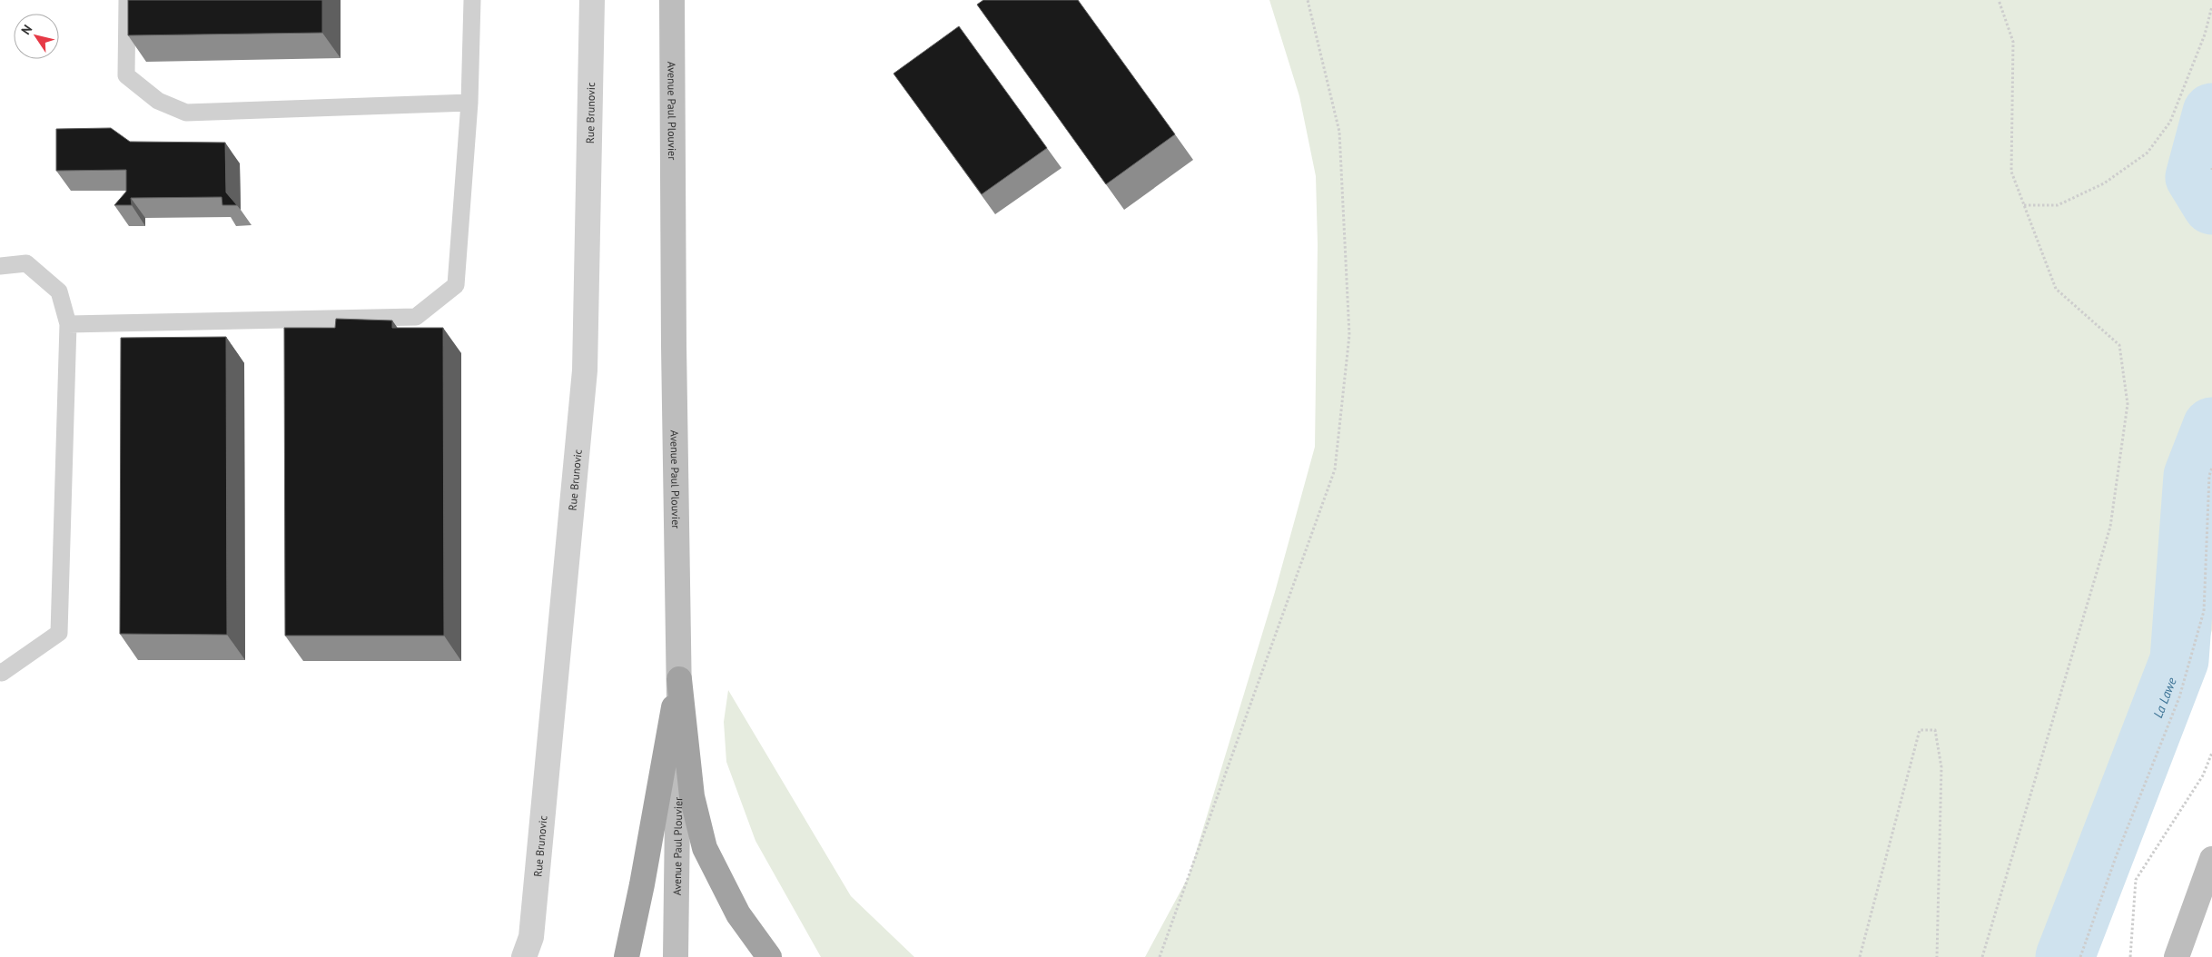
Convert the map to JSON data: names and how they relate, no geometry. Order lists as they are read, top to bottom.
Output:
{
  "streets": {
    "main road": ["Avenue Paul Plouvier"],
    "street": ["Rue Brunovic"]
  },
  "water": ["La Lawe"],
  "north": "top left"
}
